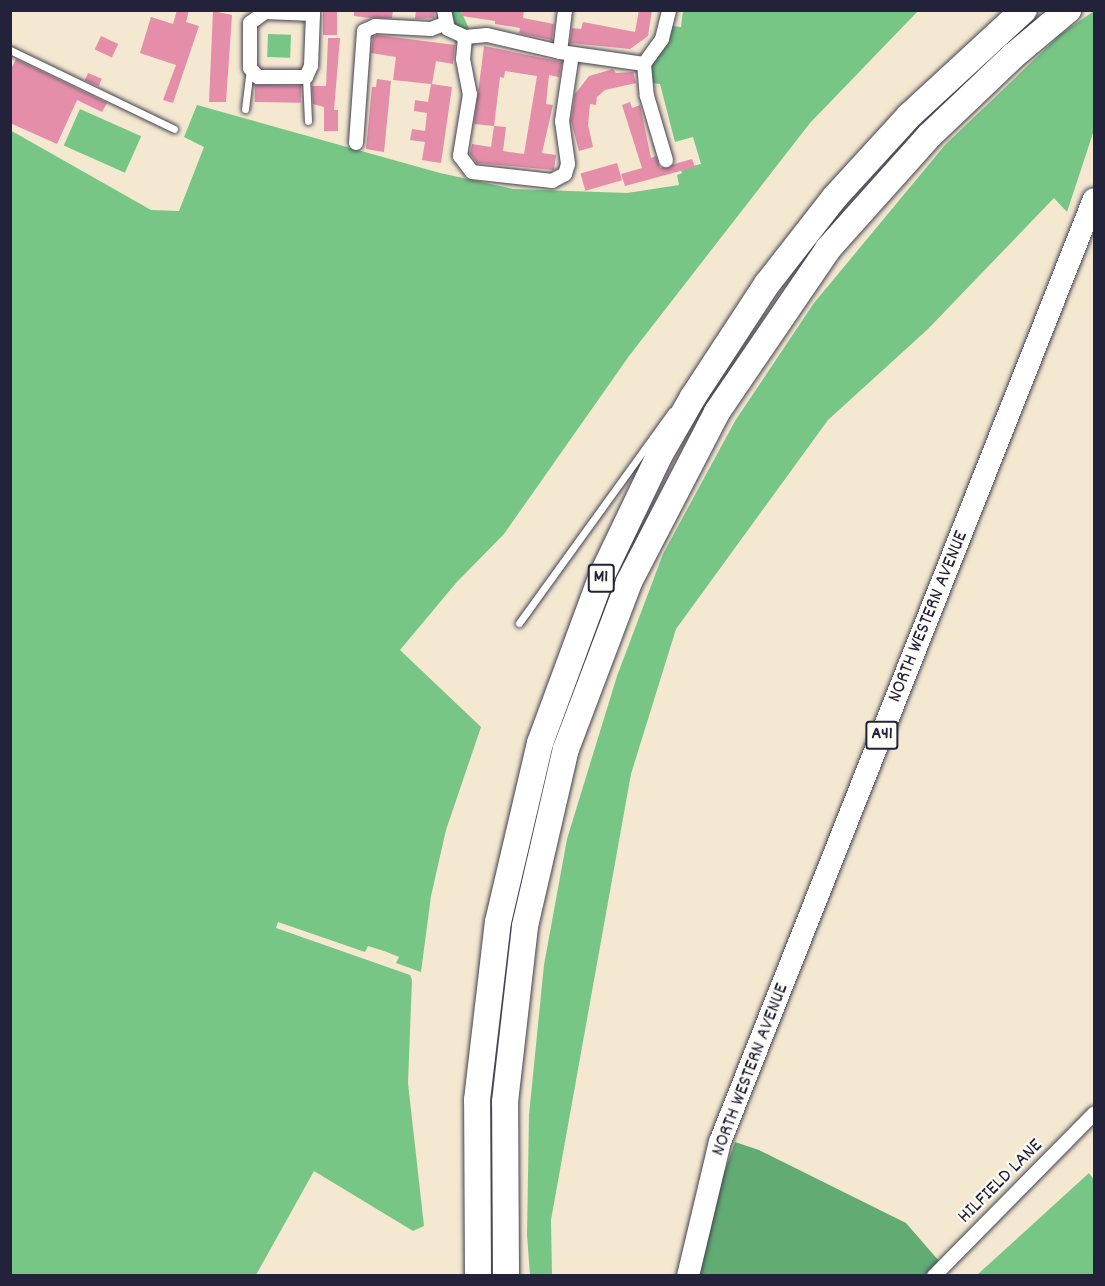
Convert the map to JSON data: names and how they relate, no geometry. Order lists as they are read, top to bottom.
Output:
{
  "streets": {
    "highway": ["M1", "NORTH WESTERN AVENUE", "A41"],
    "street": ["HILFIELD LANE"]
  }
}
